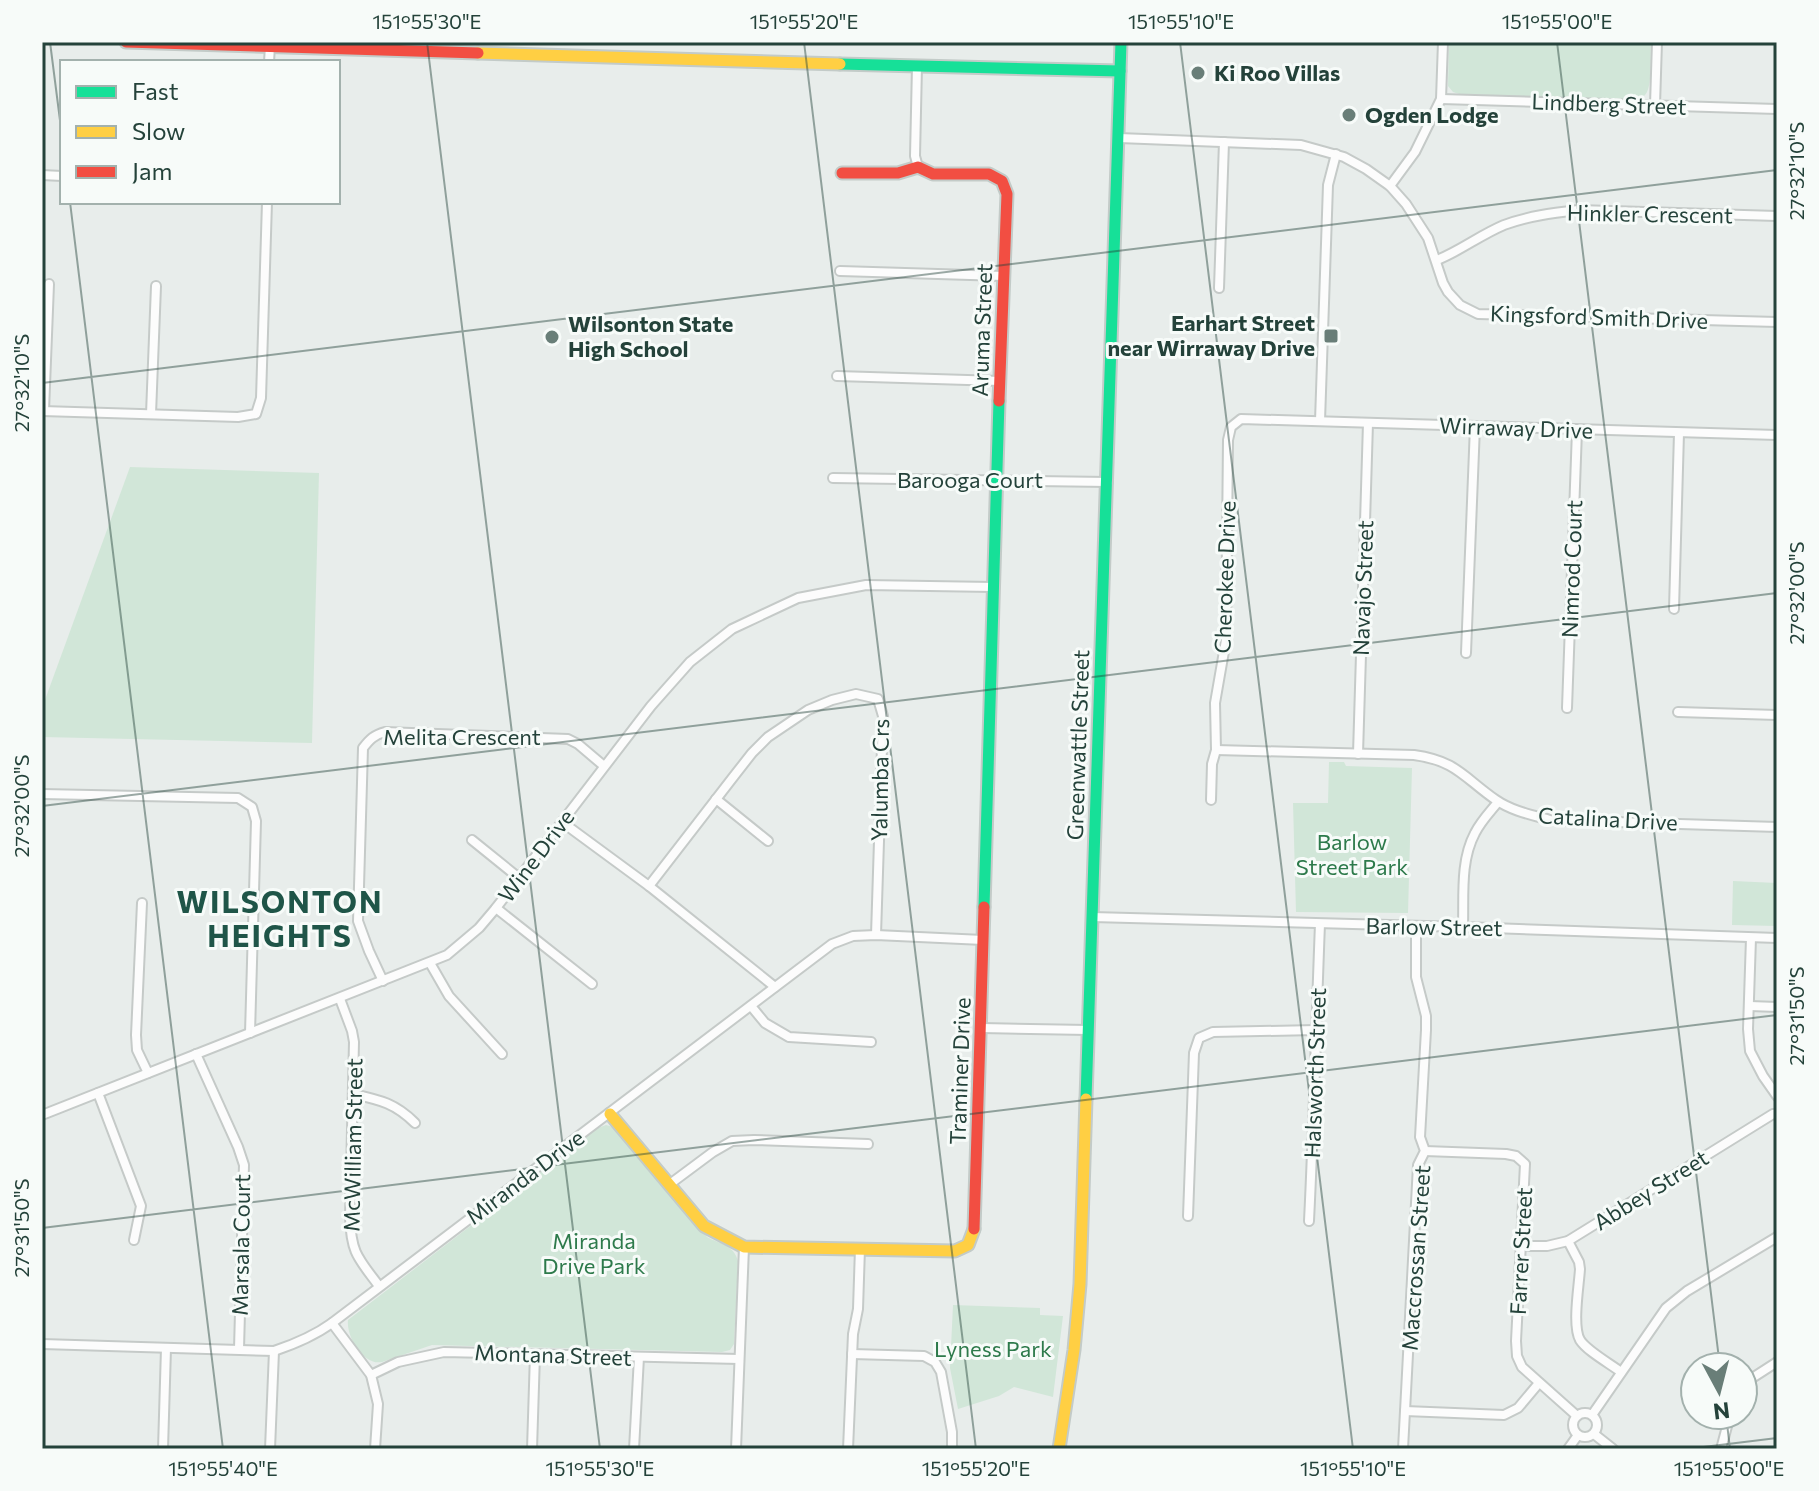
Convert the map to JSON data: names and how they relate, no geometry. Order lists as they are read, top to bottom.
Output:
{
  "streets": {
    "street": [
      "Lindberg Street",
      "Hinkler Crescent",
      "Kingsford Smith Drive",
      "Aruma Street",
      "Wirraway Drive",
      "Barooga Court",
      "Nimrod Court",
      "Cherokee Drive",
      "Navajo Street",
      "Melita Crescent",
      "Greenwattle Street",
      "Yalumba Crs",
      "Catalina Drive",
      "Wine Drive",
      "Barlow Street",
      "Traminer Drive",
      "Halsworth Street",
      "McWilliam Street",
      "Miranda Drive",
      "Abbey Street",
      "Marsala Court",
      "Farrer Street",
      "Maccrossan Street",
      "Montana Street"
    ]
  },
  "crossings": [
    ["Hinkler Crescent", "Kingsford Smith Drive"],
    ["Kingsford Smith Drive", "Greenwattle Street"],
    ["Aruma Street", "Barooga Court"],
    ["Aruma Street", "Traminer Drive"],
    ["Wirraway Drive", "Nimrod Court"],
    ["Wirraway Drive", "Cherokee Drive"],
    ["Wirraway Drive", "Navajo Street"],
    ["Barooga Court", "Greenwattle Street"],
    ["Barooga Court", "Traminer Drive"],
    ["Cherokee Drive", "Catalina Drive"],
    ["Navajo Street", "Catalina Drive"],
    ["Melita Crescent", "Wine Drive"],
    ["Greenwattle Street", "Barlow Street"],
    ["Yalumba Crs", "Miranda Drive"],
    ["Wine Drive", "Traminer Drive"],
    ["Wine Drive", "McWilliam Street"],
    ["Wine Drive", "Marsala Court"],
    ["Barlow Street", "Halsworth Street"],
    ["Barlow Street", "Maccrossan Street"],
    ["Traminer Drive", "Miranda Drive"],
    ["McWilliam Street", "Miranda Drive"],
    ["Miranda Drive", "Marsala Court"],
    ["Abbey Street", "Farrer Street"],
    ["Farrer Street", "Maccrossan Street"]
  ],
  "districts": ["WILSONTON HEIGHTS"],
  "parks": ["Barlow Street Park", "Miranda Drive Park", "Lyness Park"],
  "places": {
    "other": ["Ki Roo Villas", "Ogden Lodge", "Wilsonton State High School"],
    "transit": ["Earhart Street near Wirraway Drive"]
  },
  "legend": ["Fast", "Slow", "Jam"],
  "north": "bottom",
  "coordinates": [
    "151°55'30\"E",
    "151°55'20\"E",
    "151°55'10\"E",
    "151°55'00\"E",
    "27°32'10\"S",
    "27°32'00\"S",
    "27°31'50\"S",
    "151°55'40\"E"
  ]
}
